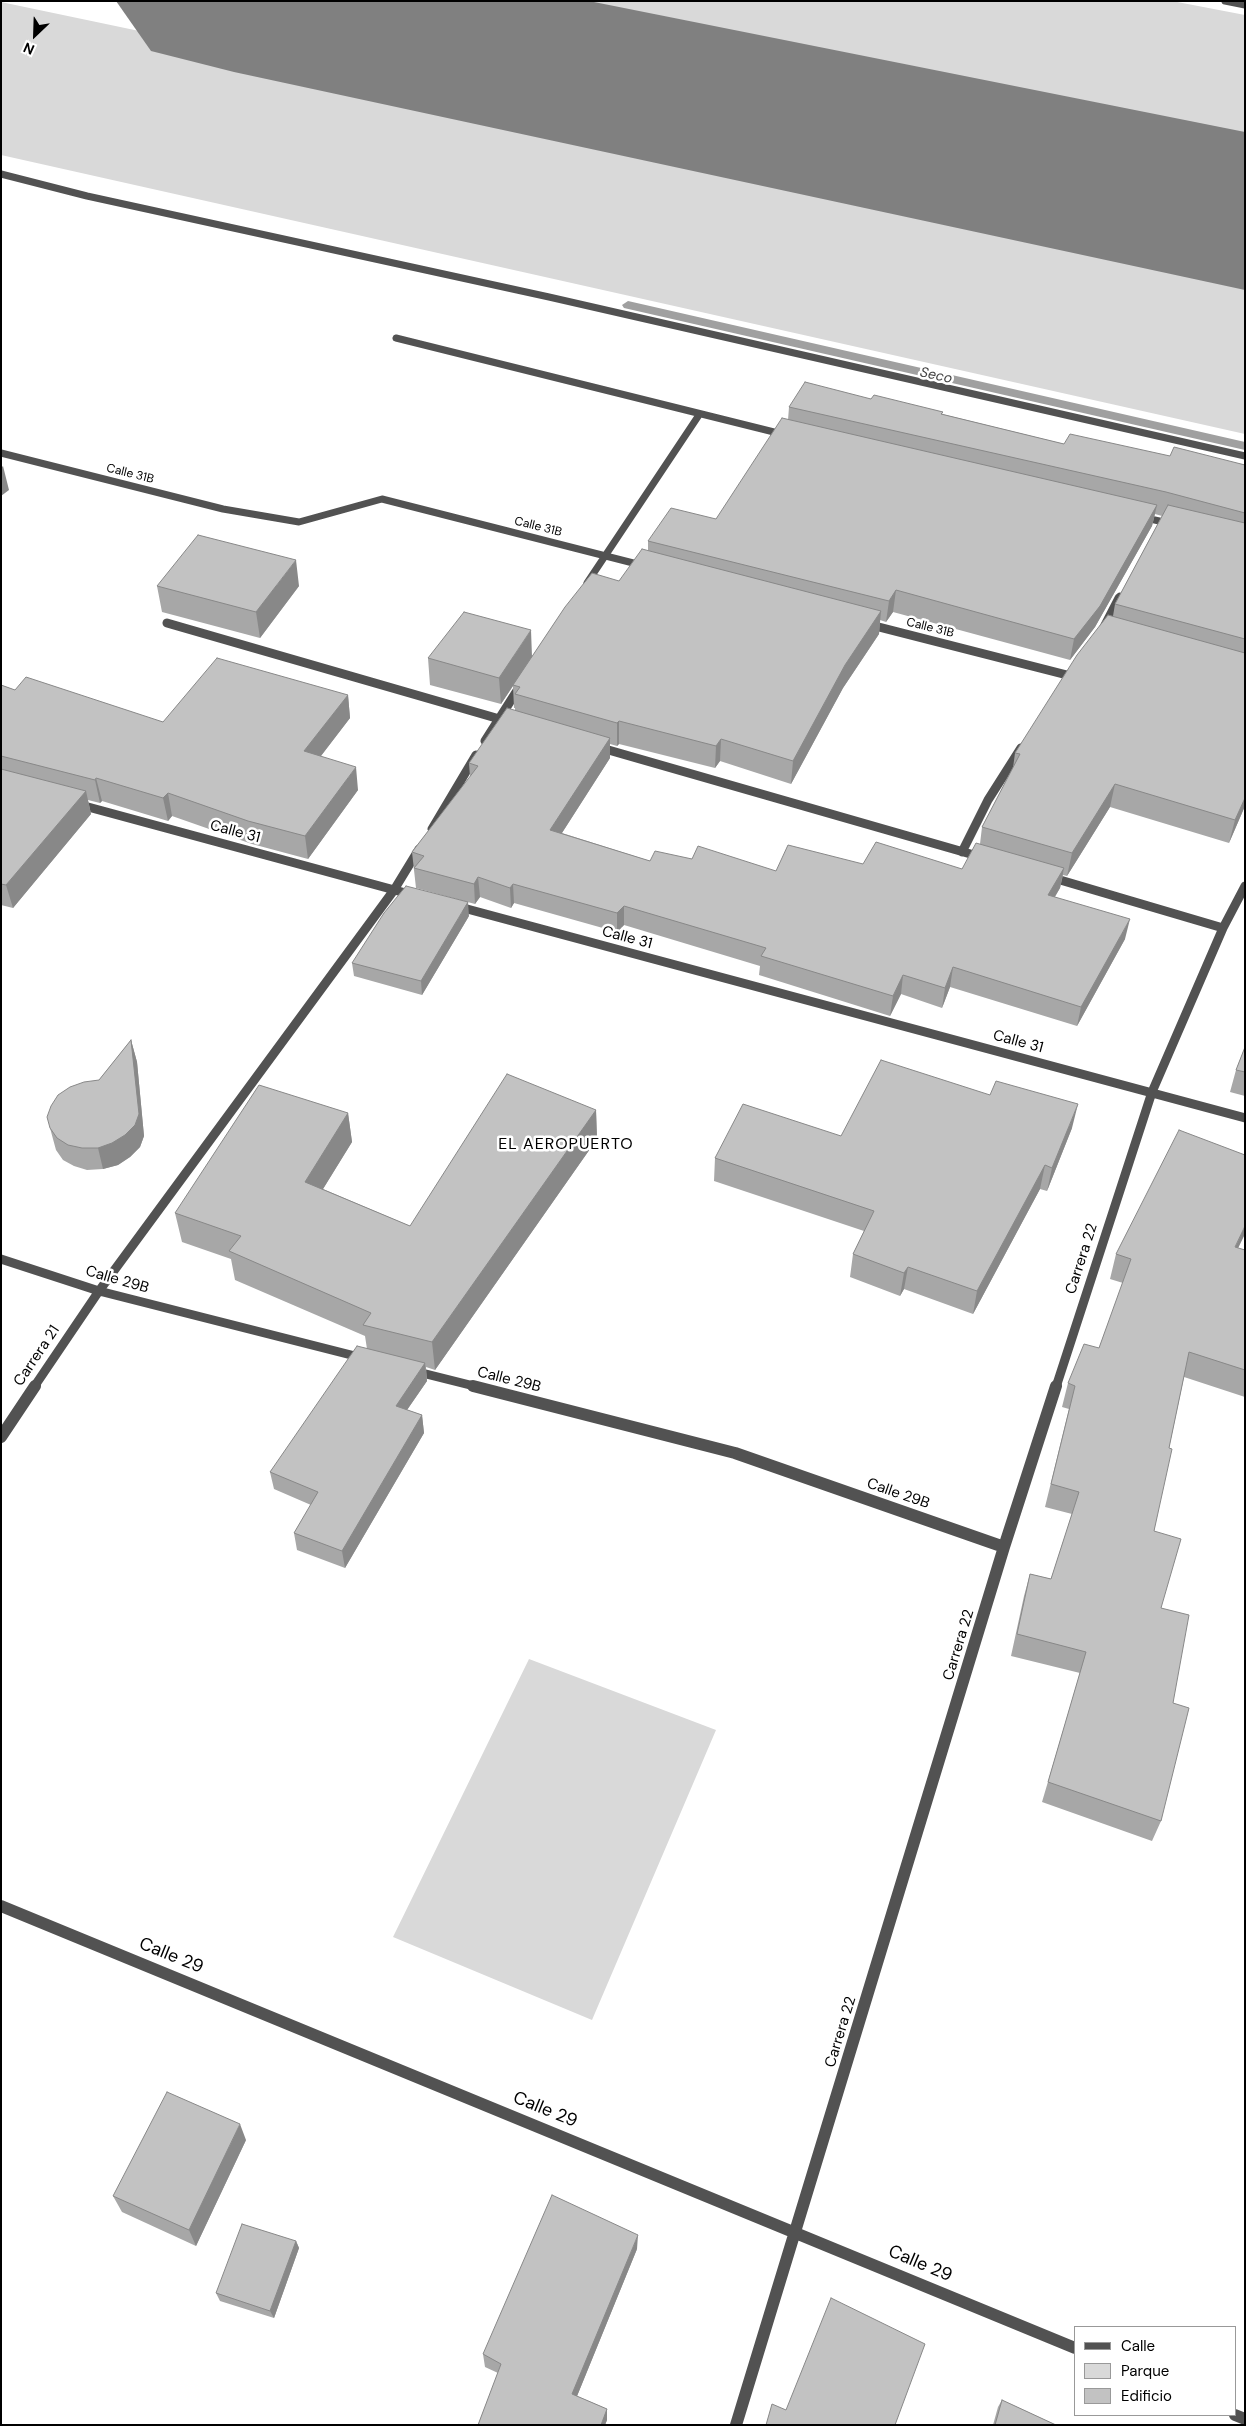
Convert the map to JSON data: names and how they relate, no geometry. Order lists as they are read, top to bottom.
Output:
{
  "streets": {
    "street": [
      "Calle 31B",
      "Calle 31",
      "Carrera 22",
      "Calle 29B",
      "Carrera 21",
      "Calle 29"
    ]
  },
  "crossings": [
    ["Calle 31", "Carrera 22"],
    ["Calle 31", "Carrera 21"],
    ["Carrera 22", "Calle 29B"],
    ["Carrera 22", "Calle 29"],
    ["Calle 29B", "Carrera 21"]
  ],
  "districts": ["EL AEROPUERTO"],
  "water": ["Seco"],
  "legend": ["Calle", "Parque", "Edificio"],
  "north": "bottom left"
}
